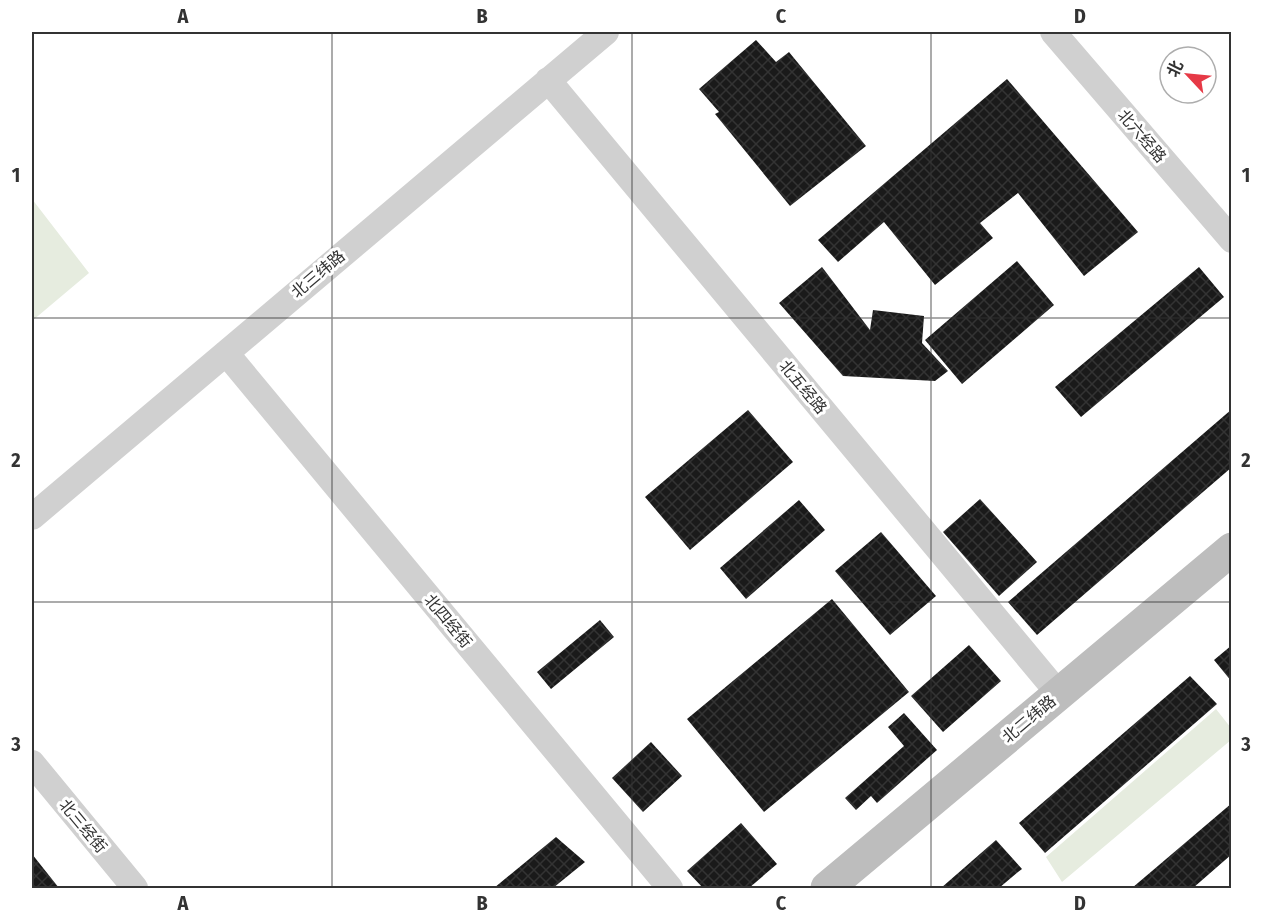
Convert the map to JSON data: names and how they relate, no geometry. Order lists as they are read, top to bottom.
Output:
{
  "streets": {
    "street": [
      "北六经路",
      "北三纬路",
      "北五经路",
      "北四经街",
      "北二纬路",
      "北三经街"
    ]
  },
  "crossings": [
    ["北三纬路", "北五经路"],
    ["北三纬路", "北四经街"],
    ["北五经路", "北二纬路"]
  ],
  "north": "top left",
  "grid": {
    "columns": [
      "A",
      "B",
      "C",
      "D"
    ],
    "rows": ["1", "2", "3"]
  }
}
